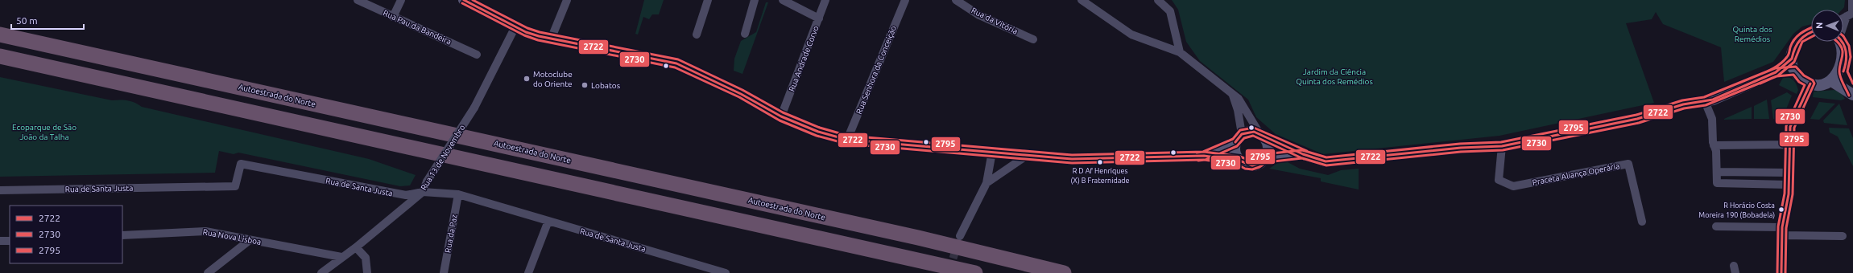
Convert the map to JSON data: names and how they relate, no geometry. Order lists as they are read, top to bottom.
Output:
{
  "streets": {
    "highway": ["Autoestrada do Norte"],
    "street": [
      "Rua da Vitória",
      "Rua Pau da Bandeira",
      "Rua Andrade Corvo",
      "Rua Senhora da Conceição",
      "Rua 13 de Novembro",
      "Praceta Aliança Operária",
      "Rua de Santa Justa",
      "Rua da Paz",
      "Rua Nova Lisboa"
    ]
  },
  "crossings": [
    ["Rua 13 de Novembro", "Rua de Santa Justa"],
    ["Rua 13 de Novembro", "Rua Nova Lisboa"],
    ["Rua de Santa Justa", "Rua da Paz"]
  ],
  "parks": ["Quinta dos Remédios", "Jardim da Ciência Quinta dos Remédios", "Ecoparque de São João da Talha"],
  "places": [
    "Motoclube do Oriente",
    "Lobatos",
    "R D Af Henriques (X) B Fraternidade",
    "R Horácio Costa Moreira 190 (Bobadela)"
  ],
  "lines": ["transit line 2722", "transit line 2795", "transit line 2730"],
  "legend": ["2722", "2730", "2795"],
  "scale_bar": "50 m",
  "north": "left"
}
